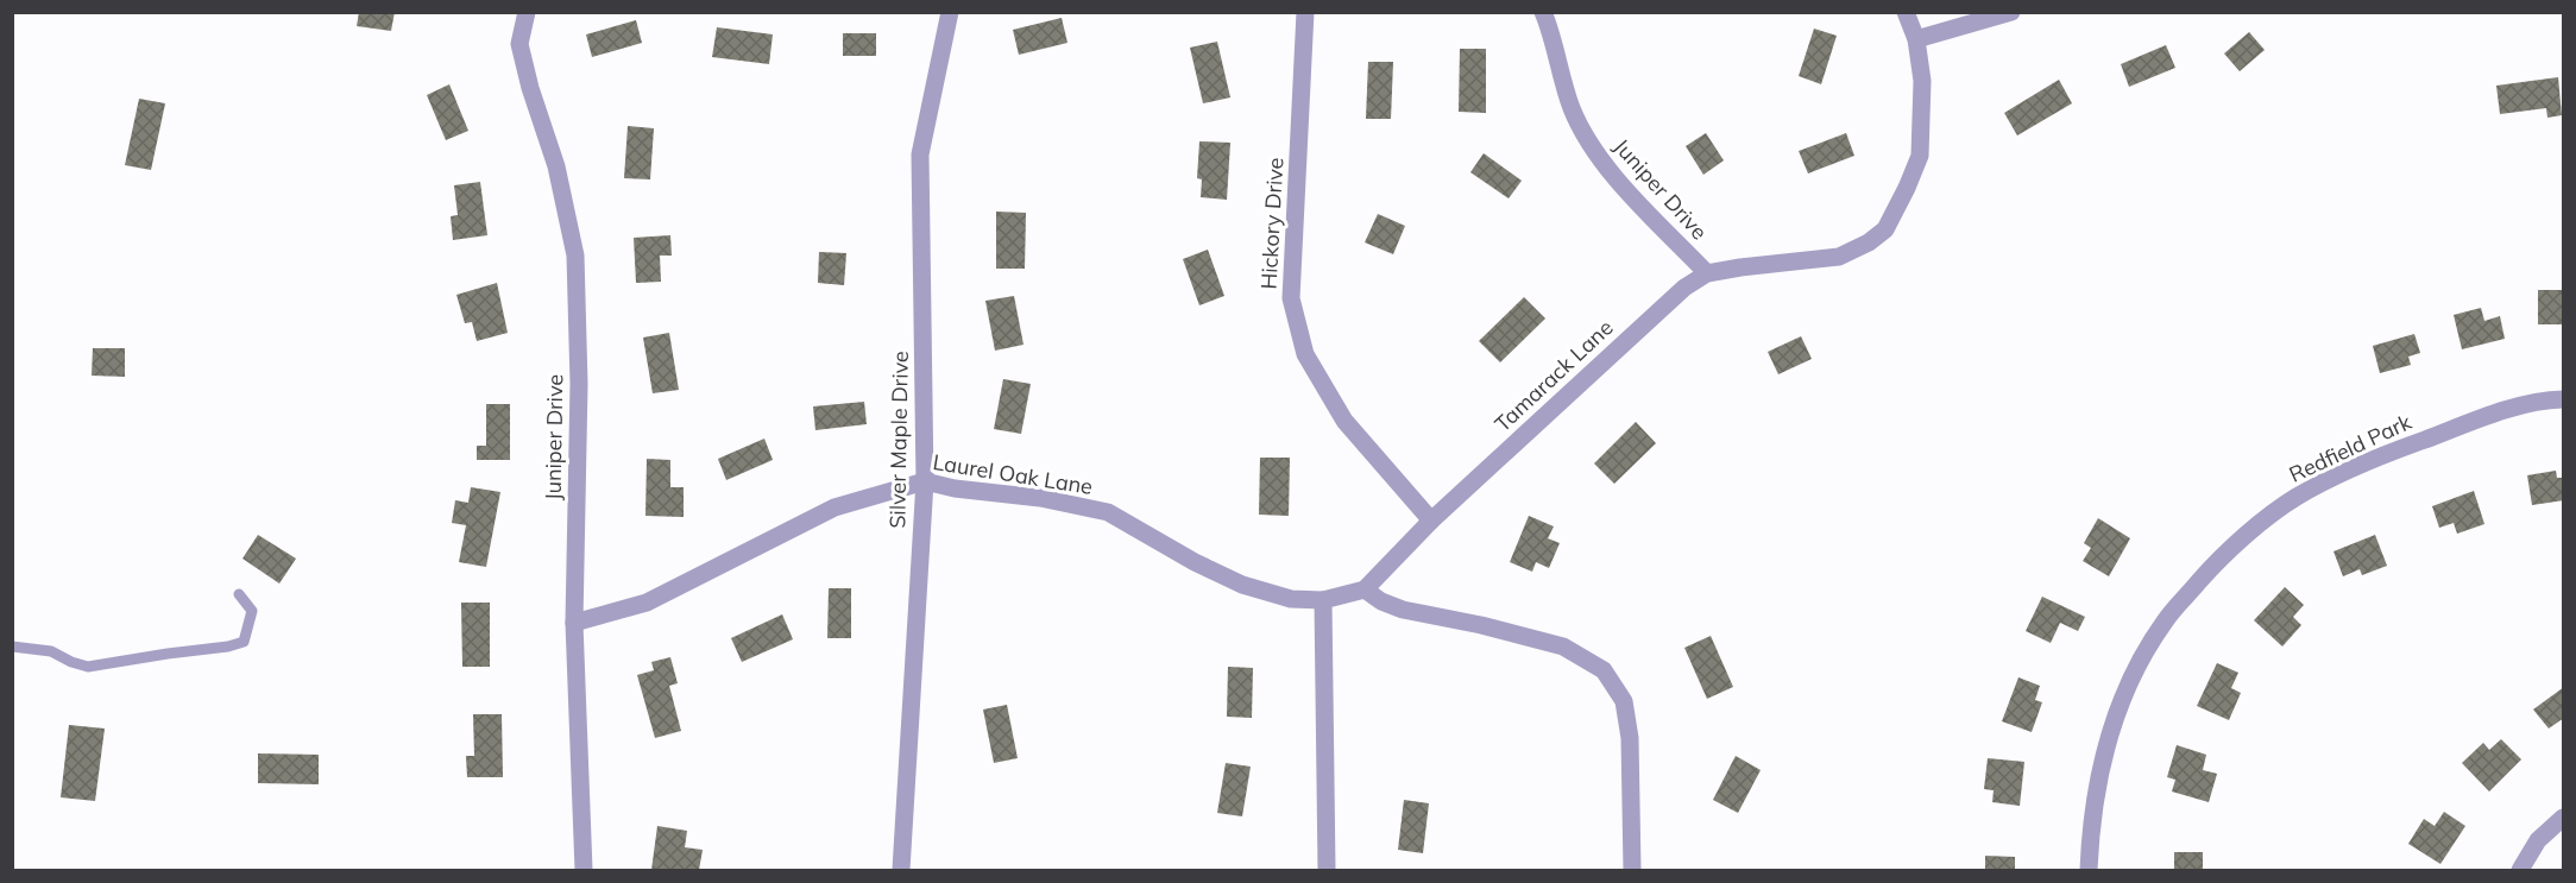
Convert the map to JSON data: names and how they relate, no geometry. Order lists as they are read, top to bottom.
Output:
{
  "streets": {
    "street": [
      "Juniper Drive",
      "Hickory Drive",
      "Tamarack Lane",
      "Silver Maple Drive",
      "Redfield Park",
      "Laurel Oak Lane"
    ]
  },
  "crossings": [
    ["Juniper Drive", "Tamarack Lane"],
    ["Juniper Drive", "Laurel Oak Lane"],
    ["Hickory Drive", "Tamarack Lane"],
    ["Silver Maple Drive", "Laurel Oak Lane"]
  ]
}
